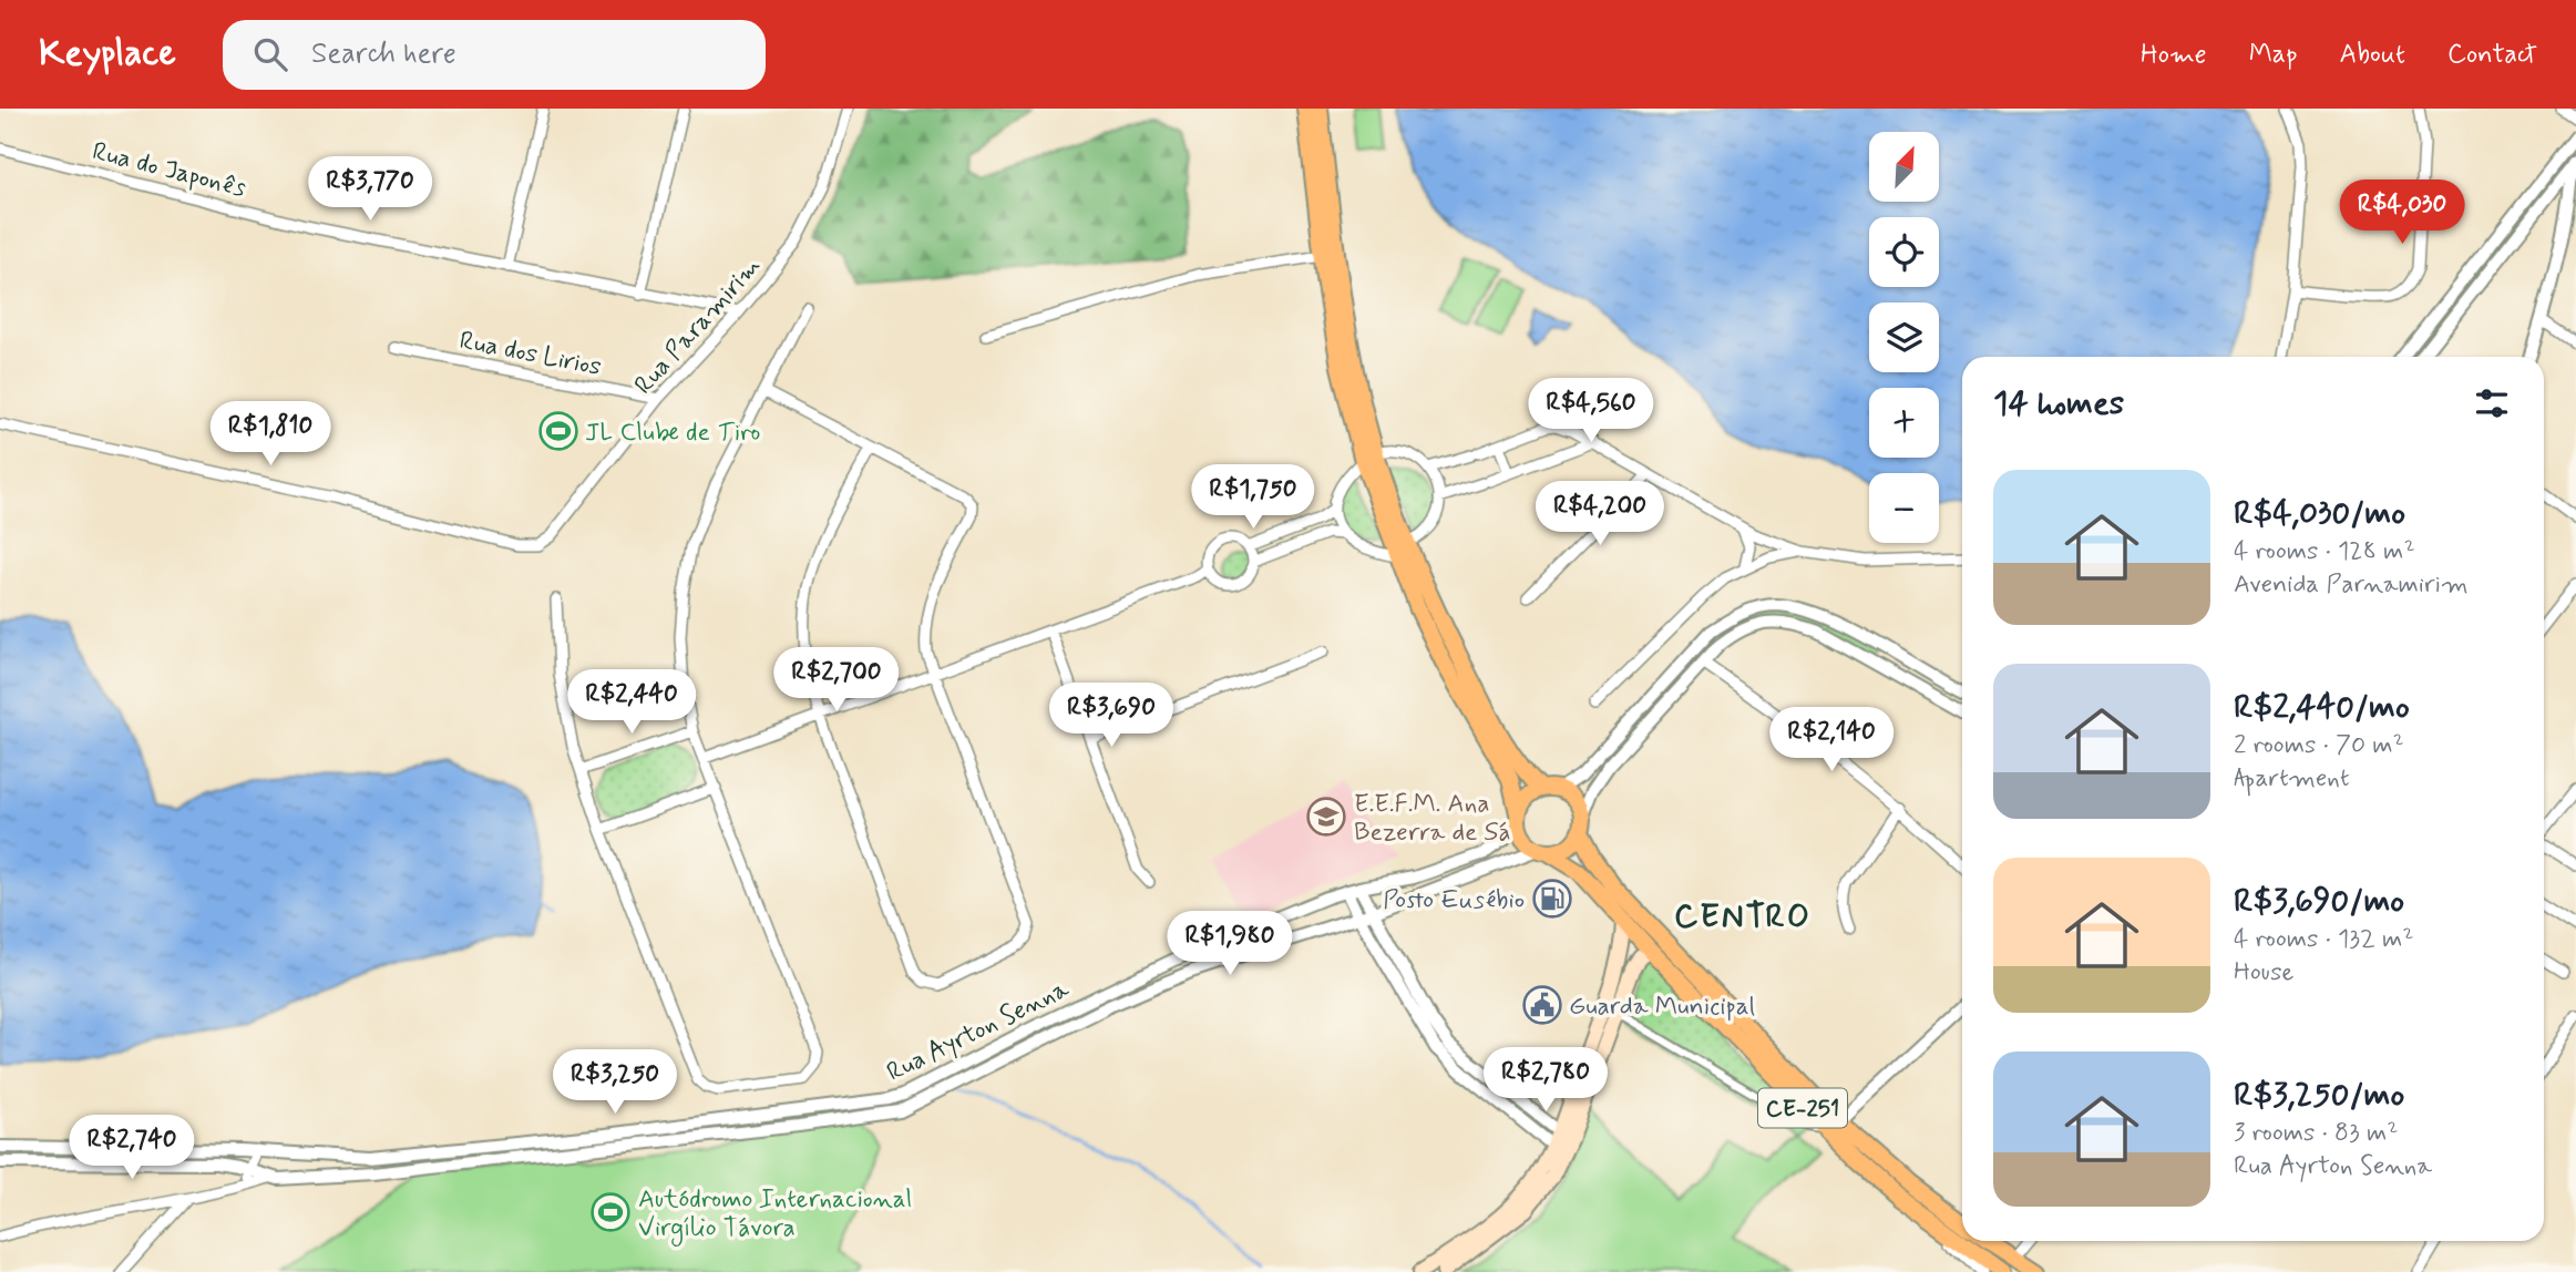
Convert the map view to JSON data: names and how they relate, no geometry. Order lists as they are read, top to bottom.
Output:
{
  "streets": {
    "main road": ["CE-251"],
    "street": [
      "Rua do Japonês",
      "Rua Paramirim",
      "Rua dos Lirios",
      "Rua Ayrton Senna"
    ]
  },
  "crossings": [
    ["Rua do Japonês", "Rua Paramirim"],
    ["Rua Paramirim", "Rua dos Lirios"],
    ["Rua Ayrton Senna", "CE-251"]
  ],
  "districts": ["CENTRO"],
  "places": {
    "sports": ["JL Clube de Tiro", "Autódromo Internacional Virgílio Távora"],
    "school or university": ["E.E.F.M. Ana Bezerra de Sá"],
    "fuel station": ["Posto Eusébio"],
    "public building": ["Guarda Municipal"]
  },
  "north": "top right",
  "page": {
    "header": "Keyplace",
    "search": "Search here",
    "nav": [
      "Home",
      "Map",
      "About",
      "Contact"
    ],
    "map_buttons": ["+", "−"],
    "price": [
      "R$3,770",
      "R$4,030",
      "R$4,560",
      "R$1,810",
      "R$1,750",
      "R$4,200",
      "R$2,700",
      "R$2,440",
      "R$3,690",
      "R$2,140",
      "R$1,980",
      "R$2,780",
      "R$3,250",
      "R$2,740"
    ],
    "heading": "14 homes",
    "list": [
      {
        "name": "R$4,030/mo",
        "note": "4 rooms · 128 m² · Avenida Parnamirim"
      },
      {
        "name": "R$2,440/mo",
        "note": "2 rooms · 70 m² · Apartment"
      },
      {
        "name": "R$3,690/mo",
        "note": "4 rooms · 132 m² · House"
      },
      {
        "name": "R$3,250/mo",
        "note": "3 rooms · 83 m² · Rua Ayrton Senna"
      }
    ]
  }
}
